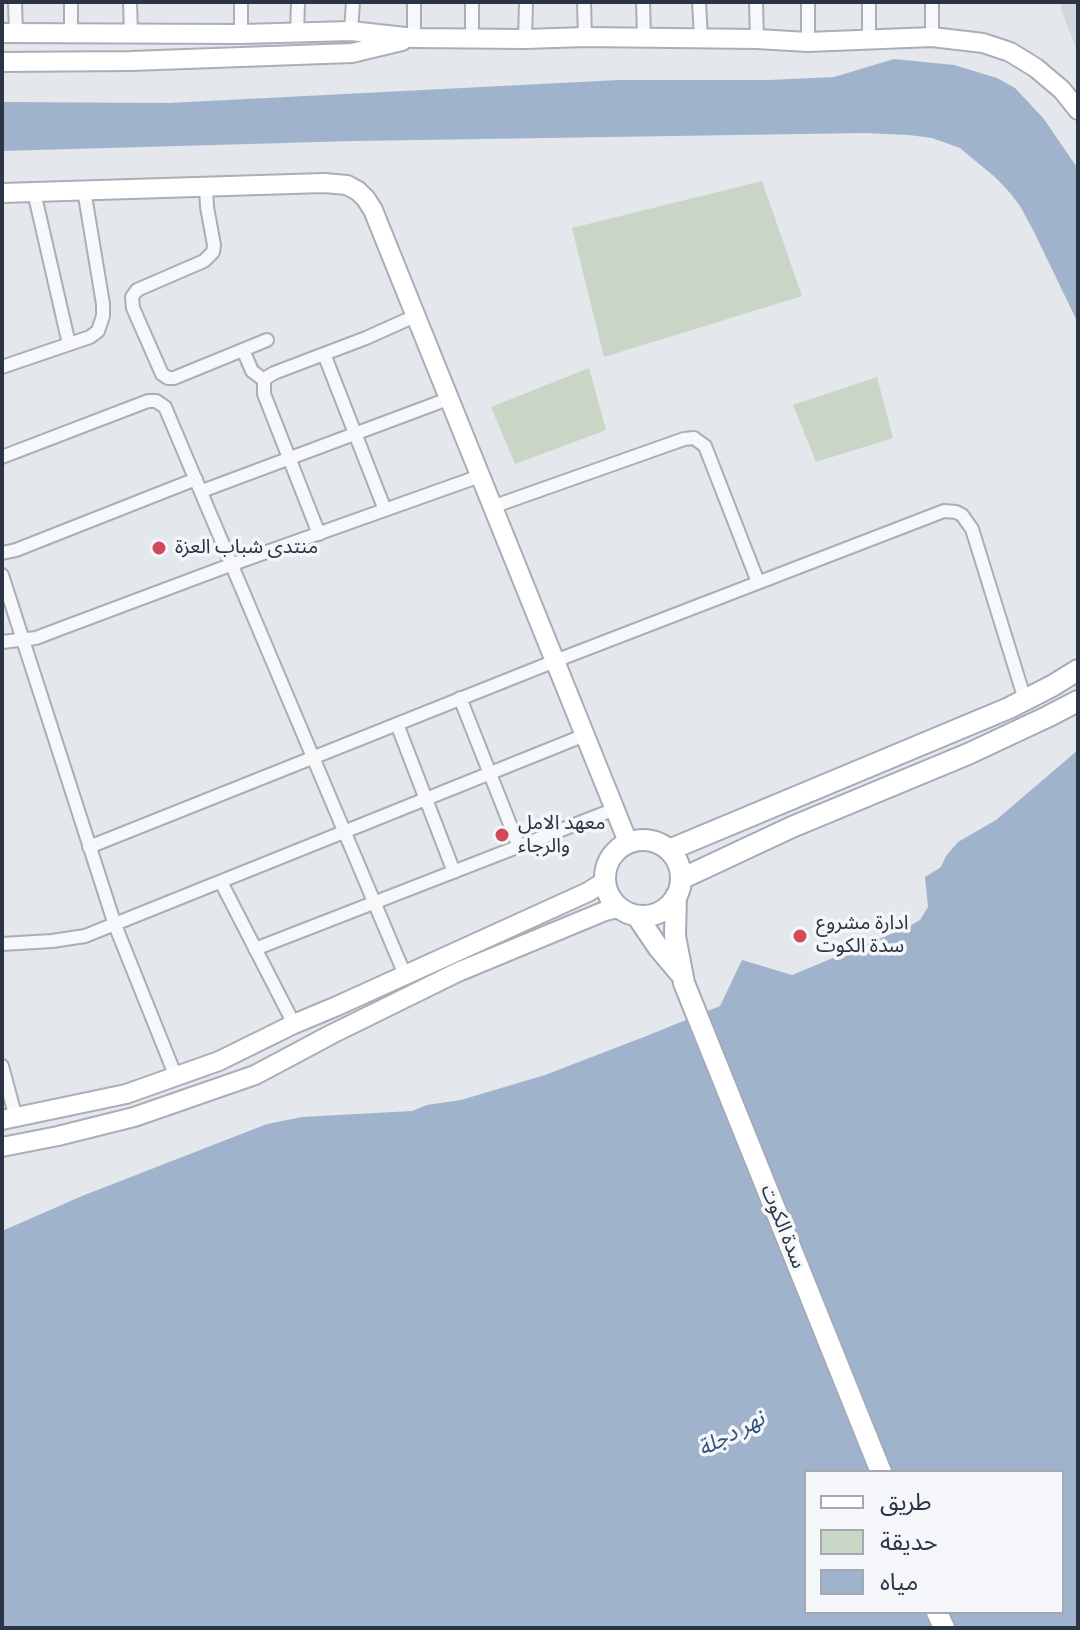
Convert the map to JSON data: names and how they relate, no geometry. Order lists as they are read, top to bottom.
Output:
{
  "streets": {
    "main road": ["سدة الكوت"]
  },
  "water": ["نهر دجلة"],
  "places": ["منتدى شباب العزة", "معهد الامل والرجاء", "ادارة مشروع سدة الكوت"],
  "legend": ["طريق", "حديقة", "مياه"]
}
